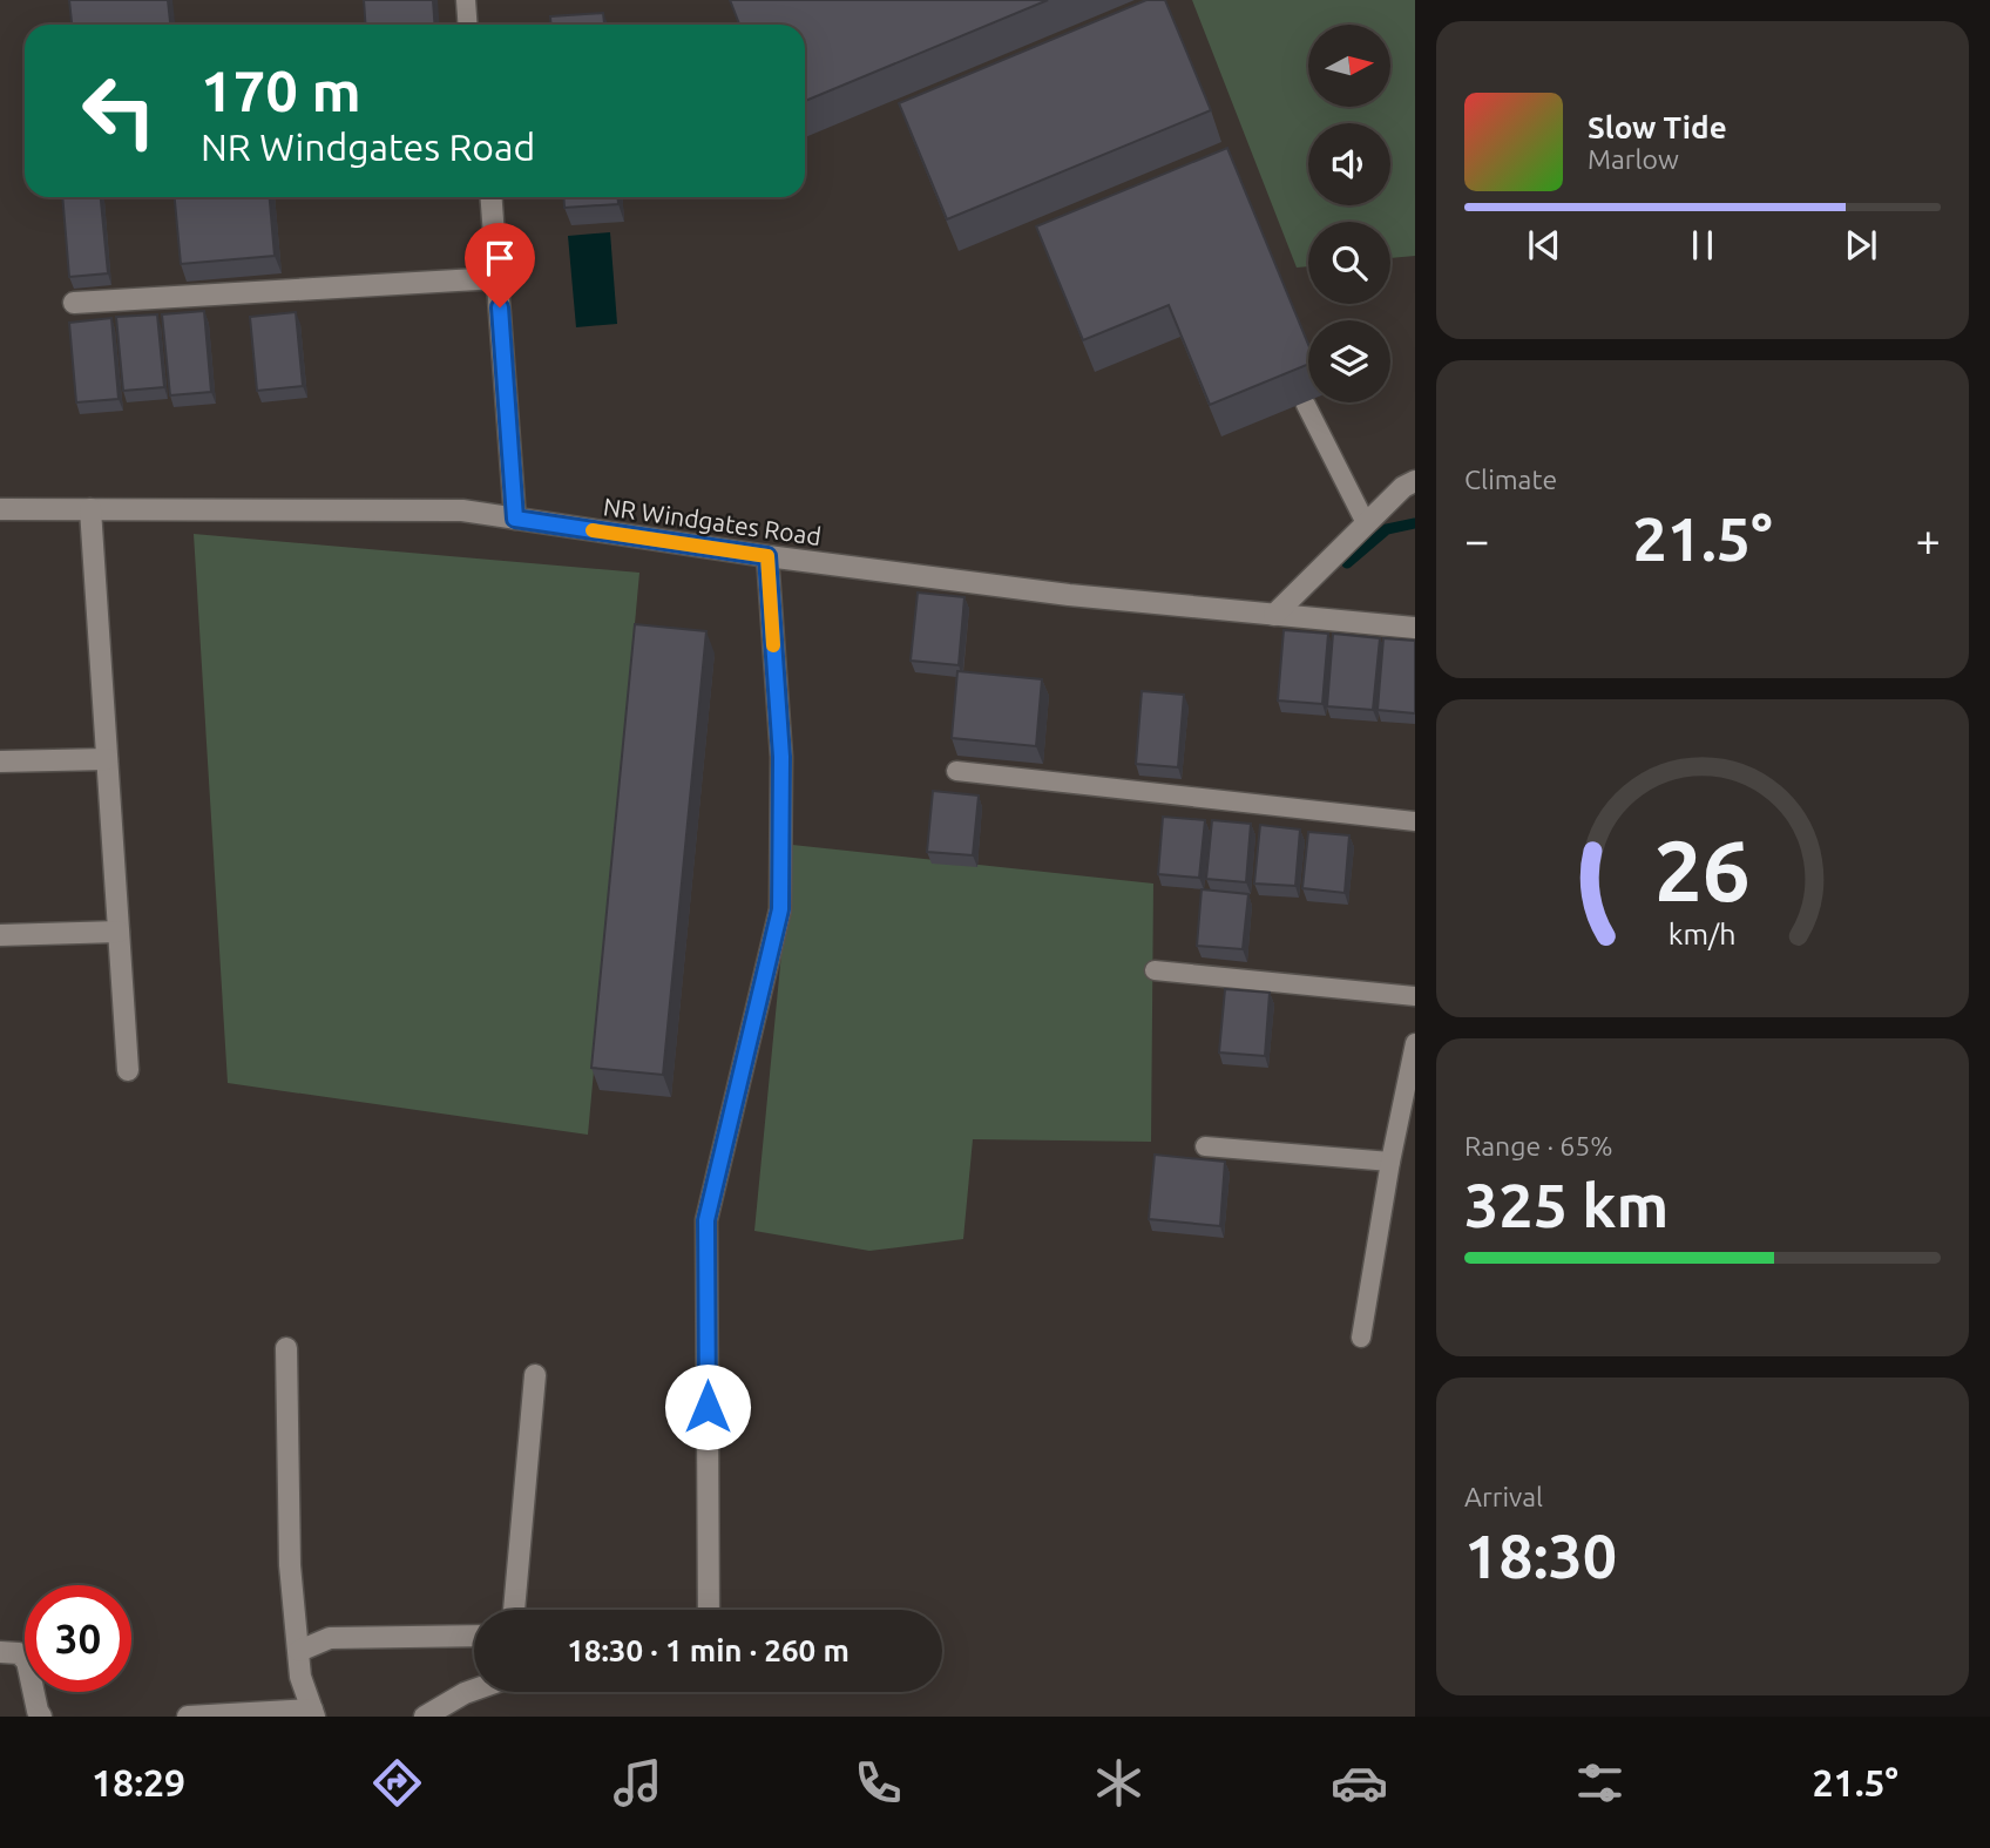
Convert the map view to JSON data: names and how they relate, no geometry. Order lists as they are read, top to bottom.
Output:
{
  "streets": {
    "street": ["NR Windgates Road"]
  },
  "north": "right",
  "page": {
    "turn": ["170 m", "NR Windgates Road"],
    "song": ["Slow Tide", "Marlow"],
    "tile": [
      "Climate",
      ["Range · 65%", "325 km"],
      ["Arrival", "18:30"]
    ],
    "heat": ["−", "21.5°", "+"],
    "limit": "30",
    "trip": "18:30 · 1 min · 260 m",
    "tabs": ["18:29", "21.5°"],
    "gauge": ["26", "km/h"]
  }
}
